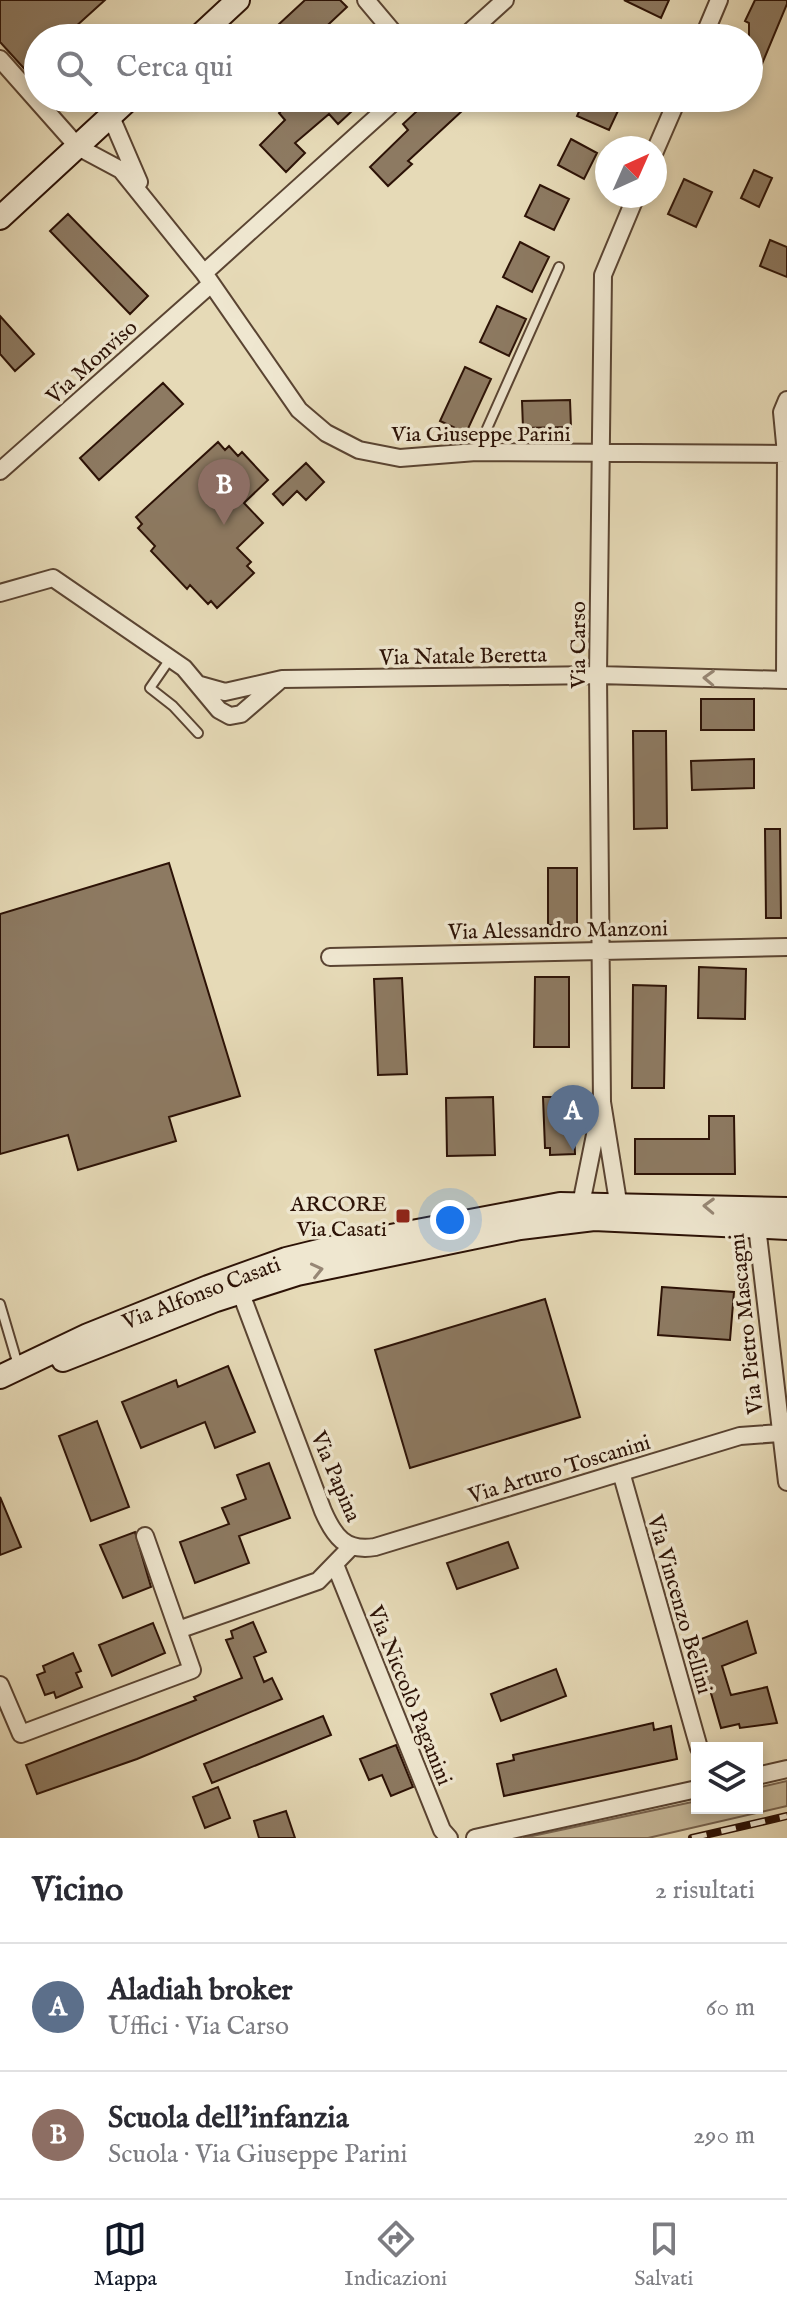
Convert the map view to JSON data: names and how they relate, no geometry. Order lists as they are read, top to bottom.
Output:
{
  "streets": {
    "main road": ["Via Alfonso Casati"],
    "street": [
      "Via Monviso",
      "Via Giuseppe Parini",
      "Via Carso",
      "Via Natale Beretta",
      "Via Alessandro Manzoni",
      "Via Pietro Mascagni",
      "Via Arturo Toscanini",
      "Via Papina",
      "Via Vincenzo Bellini",
      "Via Niccolò Paganini"
    ]
  },
  "crossings": [
    ["Via Monviso", "Via Giuseppe Parini"],
    ["Via Giuseppe Parini", "Via Carso"],
    ["Via Carso", "Via Natale Beretta"],
    ["Via Carso", "Via Alessandro Manzoni"],
    ["Via Carso", "Via Alfonso Casati"],
    ["Via Alfonso Casati", "Via Pietro Mascagni"],
    ["Via Alfonso Casati", "Via Papina"],
    ["Via Pietro Mascagni", "Via Arturo Toscanini"],
    ["Via Arturo Toscanini", "Via Papina"],
    ["Via Arturo Toscanini", "Via Vincenzo Bellini"],
    ["Via Papina", "Via Niccolò Paganini"]
  ],
  "places": {
    "transit": ["ARCORE Via Casati"]
  },
  "north": "top right",
  "page": {
    "search": "Cerca qui",
    "pins": ["B", "A"],
    "heading": ["Vicino", "2 risultati"],
    "list": [
      {
        "mark": "A",
        "name": "Aladiah broker",
        "note": "Uffici · Via Carso",
        "value": "60 m"
      },
      {
        "mark": "B",
        "name": "Scuola dell'infanzia",
        "note": "Scuola · Via Giuseppe Parini",
        "value": "290 m"
      }
    ],
    "nav": ["Mappa", "Indicazioni", "Salvati"]
  }
}
